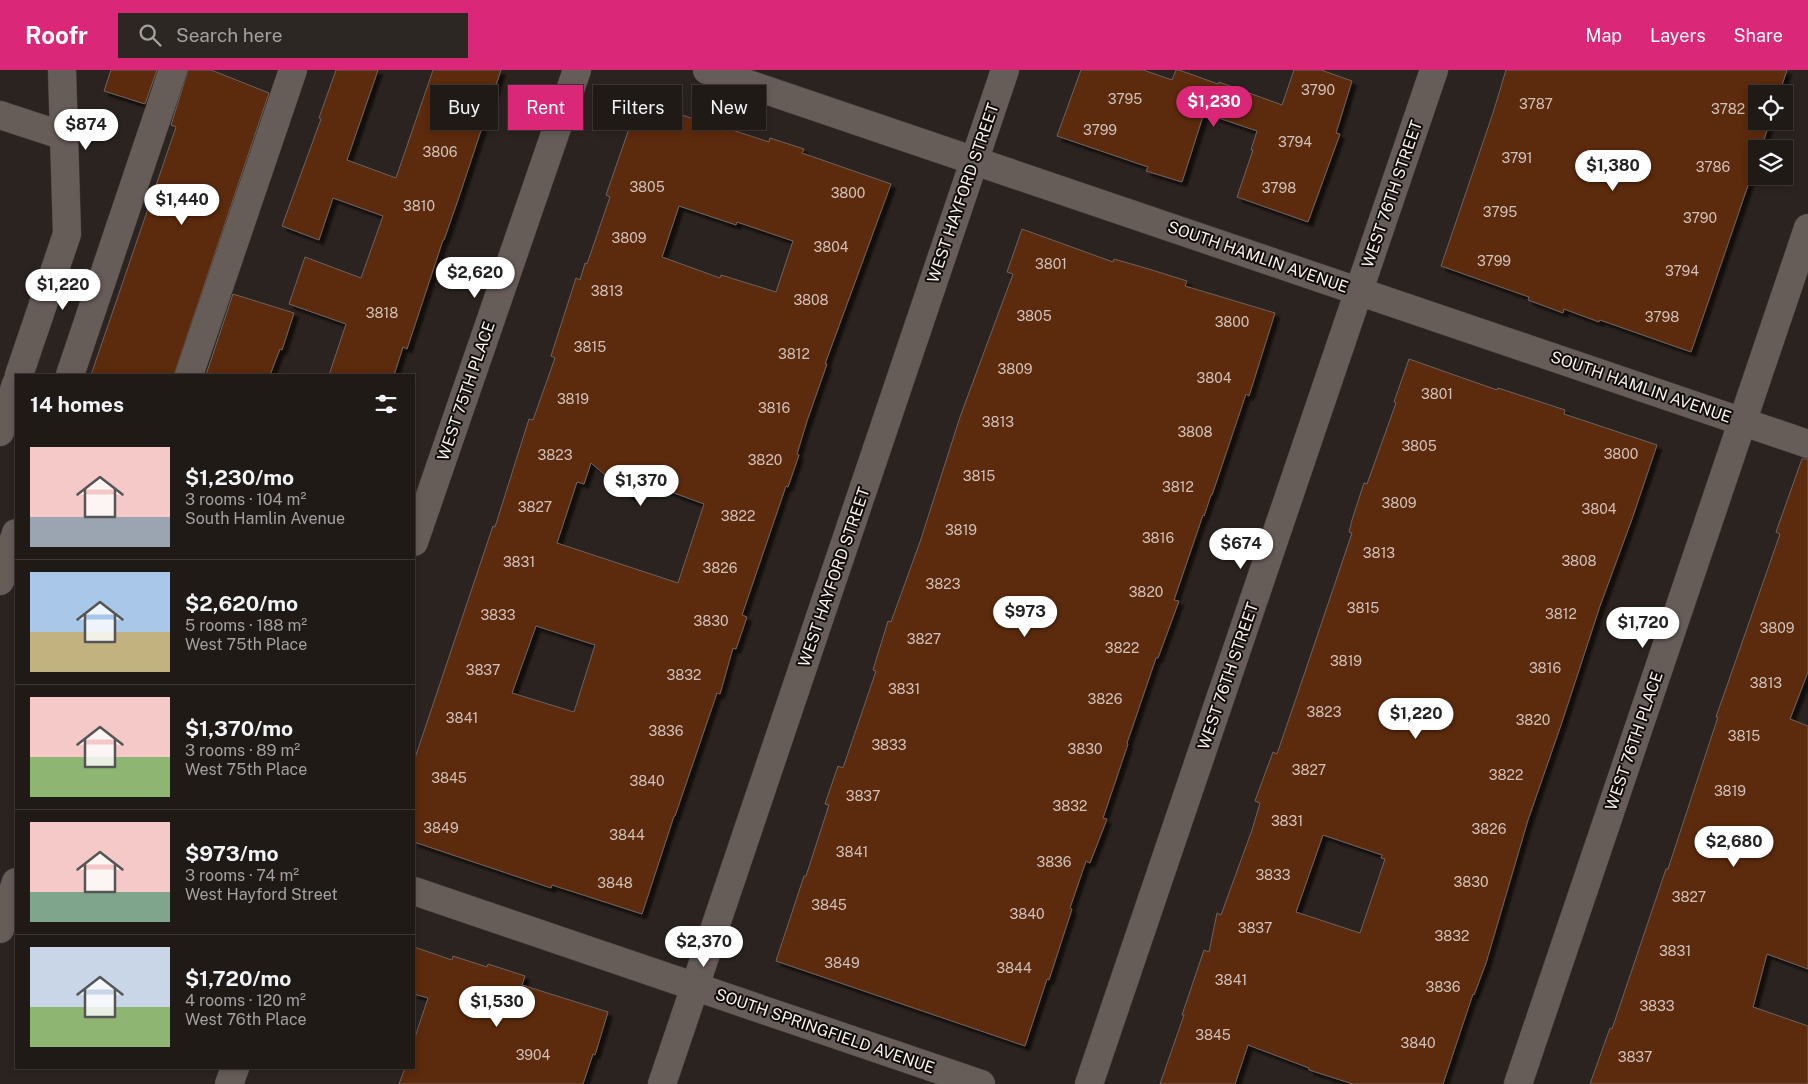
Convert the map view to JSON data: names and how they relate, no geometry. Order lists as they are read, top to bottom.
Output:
{
  "streets": {
    "street": [
      "WEST HAYFORD STREET",
      "WEST 76TH STREET",
      "SOUTH HAMLIN AVENUE",
      "WEST 75TH PLACE",
      "WEST 76TH PLACE",
      "SOUTH SPRINGFIELD AVENUE"
    ]
  },
  "crossings": [
    ["WEST HAYFORD STREET", "SOUTH HAMLIN AVENUE"],
    ["WEST HAYFORD STREET", "SOUTH SPRINGFIELD AVENUE"],
    ["WEST 76TH STREET", "SOUTH HAMLIN AVENUE"],
    ["SOUTH HAMLIN AVENUE", "WEST 76TH PLACE"]
  ],
  "house_numbers": [
    "3790",
    "3795",
    "3787",
    "3782",
    "3799",
    "3794",
    "3806",
    "3791",
    "3786",
    "3805",
    "3798",
    "3800",
    "3810",
    "3795",
    "3790",
    "3809",
    "3804",
    "3799",
    "3801",
    "3794",
    "3813",
    "3808",
    "3818",
    "3805",
    "3798",
    "3800",
    "3815",
    "3812",
    "3809",
    "3804",
    "3801",
    "3819",
    "3816",
    "3813",
    "3808",
    "3805",
    "3800",
    "3823",
    "3820",
    "3815",
    "3812",
    "3809",
    "3827",
    "3804",
    "3822",
    "3819",
    "3816",
    "3813",
    "3808",
    "3831",
    "3826",
    "3823",
    "3820",
    "3815",
    "3812",
    "3833",
    "3830",
    "3809",
    "3827",
    "3822",
    "3819",
    "3816",
    "3837",
    "3832",
    "3813",
    "3831",
    "3826",
    "3823",
    "3841",
    "3820",
    "3836",
    "3815",
    "3833",
    "3830",
    "3827",
    "3822",
    "3845",
    "3840",
    "3819",
    "3837",
    "3832",
    "3831",
    "3849",
    "3826",
    "3844",
    "3841",
    "3836",
    "3833",
    "3830",
    "3848",
    "3827",
    "3845",
    "3840",
    "3837",
    "3832",
    "3831",
    "3849",
    "3844",
    "3841",
    "3836",
    "3833",
    "3845",
    "3840",
    "3904",
    "3837"
  ],
  "page": {
    "header": "Roofr",
    "search": "Search here",
    "nav": ["Map", "Layers", "Share"],
    "chip": [
      "Buy",
      "Rent",
      "Filters",
      "New"
    ],
    "price": [
      "$1,230",
      "$874",
      "$1,380",
      "$1,440",
      "$2,620",
      "$1,220",
      "$1,370",
      "$674",
      "$973",
      "$1,720",
      "$1,220",
      "$2,680",
      "$2,370",
      "$1,530"
    ],
    "heading": "14 homes",
    "list": [
      {
        "name": "$1,230/mo",
        "note": "3 rooms · 104 m² · South Hamlin Avenue"
      },
      {
        "name": "$2,620/mo",
        "note": "5 rooms · 188 m² · West 75th Place"
      },
      {
        "name": "$1,370/mo",
        "note": "3 rooms · 89 m² · West 75th Place"
      },
      {
        "name": "$973/mo",
        "note": "3 rooms · 74 m² · West Hayford Street"
      },
      {
        "name": "$1,720/mo",
        "note": "4 rooms · 120 m² · West 76th Place"
      }
    ]
  }
}
